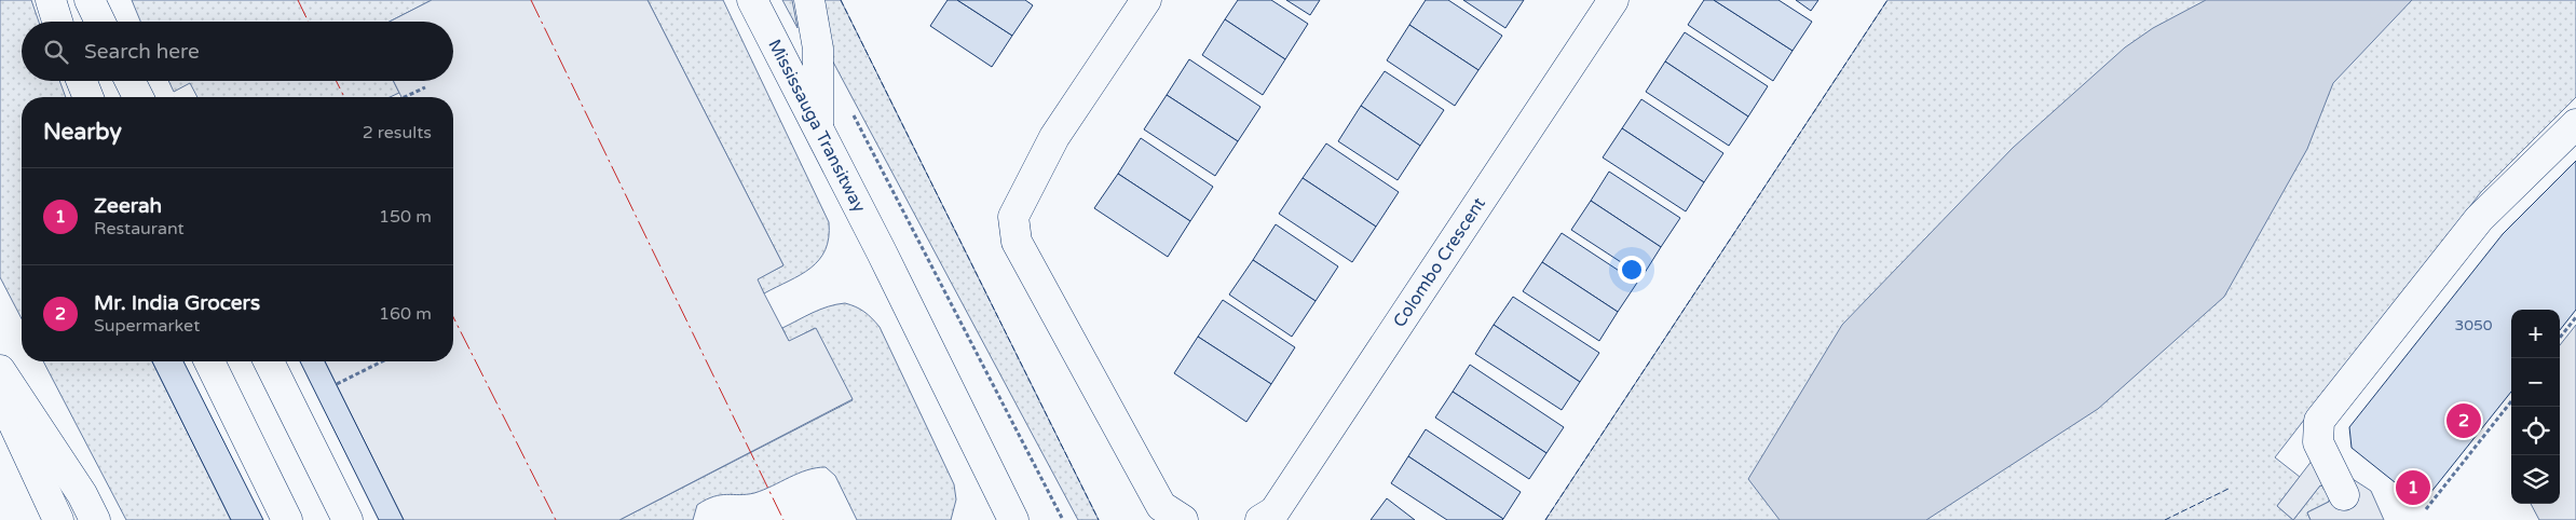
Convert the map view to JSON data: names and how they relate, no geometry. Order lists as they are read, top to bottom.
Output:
{
  "streets": {
    "main road": ["Mississauga Transitway", "Colombo Crescent"]
  },
  "house_numbers": ["3050"],
  "page": {
    "search": "Search here",
    "heading": ["Nearby", "2 results"],
    "list": [
      {
        "mark": "1",
        "name": "Zeerah",
        "note": "Restaurant",
        "value": "150 m"
      },
      {
        "mark": "2",
        "name": "Mr. India Grocers",
        "note": "Supermarket",
        "value": "160 m"
      }
    ],
    "map_buttons": ["+", "−"],
    "pins": ["2", "1"]
  }
}
